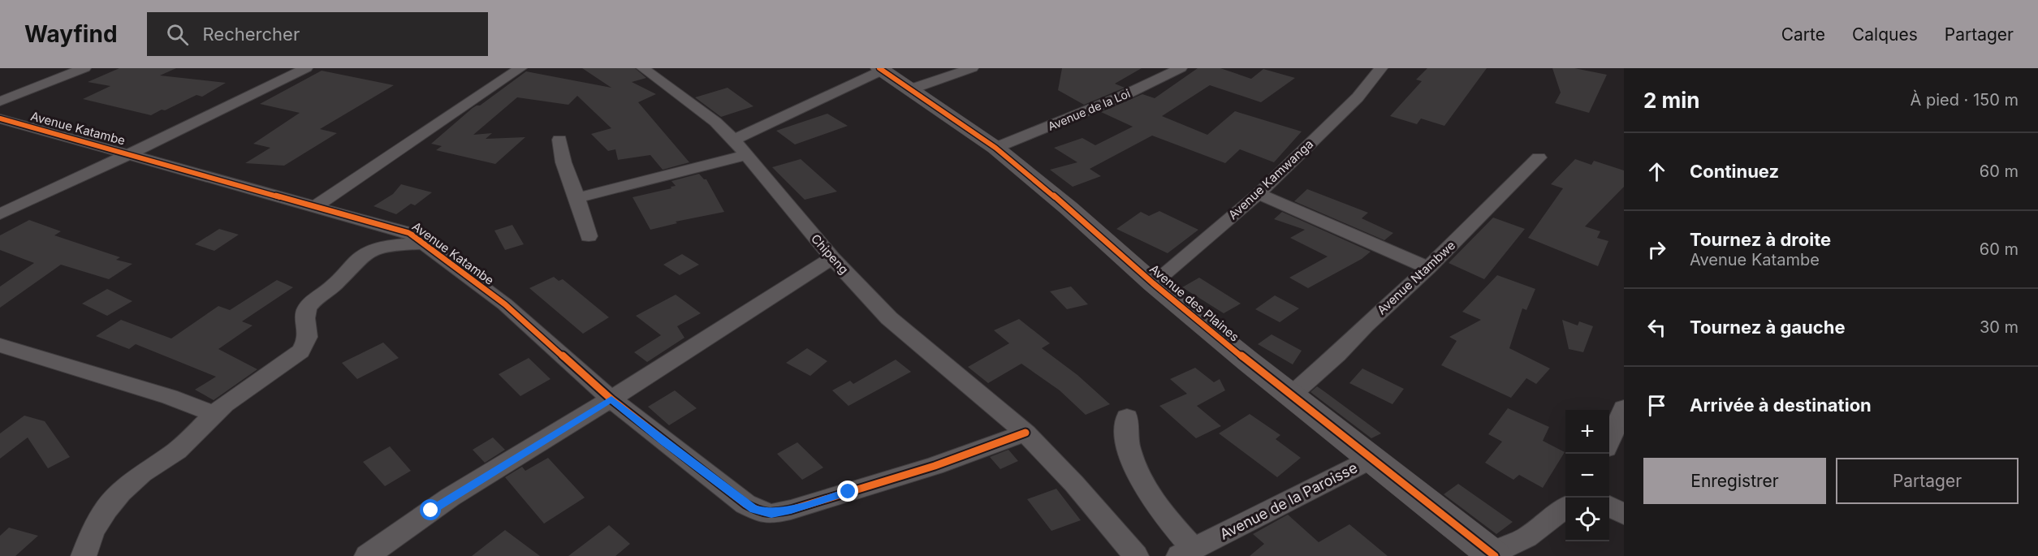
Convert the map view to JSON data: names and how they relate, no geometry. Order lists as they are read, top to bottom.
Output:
{
  "streets": {
    "street": [
      "Avenue de la Loi",
      "Avenue Katambe",
      "Avenue Kamwanga",
      "Chipeng",
      "Avenue Ntambwe",
      "Avenue des Plaines",
      "Avenue de la Paroisse"
    ]
  },
  "crossings": [
    ["Avenue de la Loi", "Avenue des Plaines"],
    ["Avenue Katambe", "Chipeng"],
    ["Avenue Kamwanga", "Avenue des Plaines"],
    ["Avenue Ntambwe", "Avenue des Plaines"],
    ["Avenue des Plaines", "Avenue de la Paroisse"]
  ],
  "page": {
    "header": "Wayfind",
    "search": "Rechercher",
    "nav": ["Carte", "Calques", "Partager"],
    "heading": ["2 min", "À pied · 150 m"],
    "list": [
      ["Continuez", "60 m"],
      ["Tournez à droite", "Avenue Katambe", "60 m"],
      ["Tournez à gauche", "30 m"],
      "Arrivée à destination"
    ],
    "map_buttons": ["+", "−"],
    "buttons": ["Enregistrer", "Partager"]
  }
}
